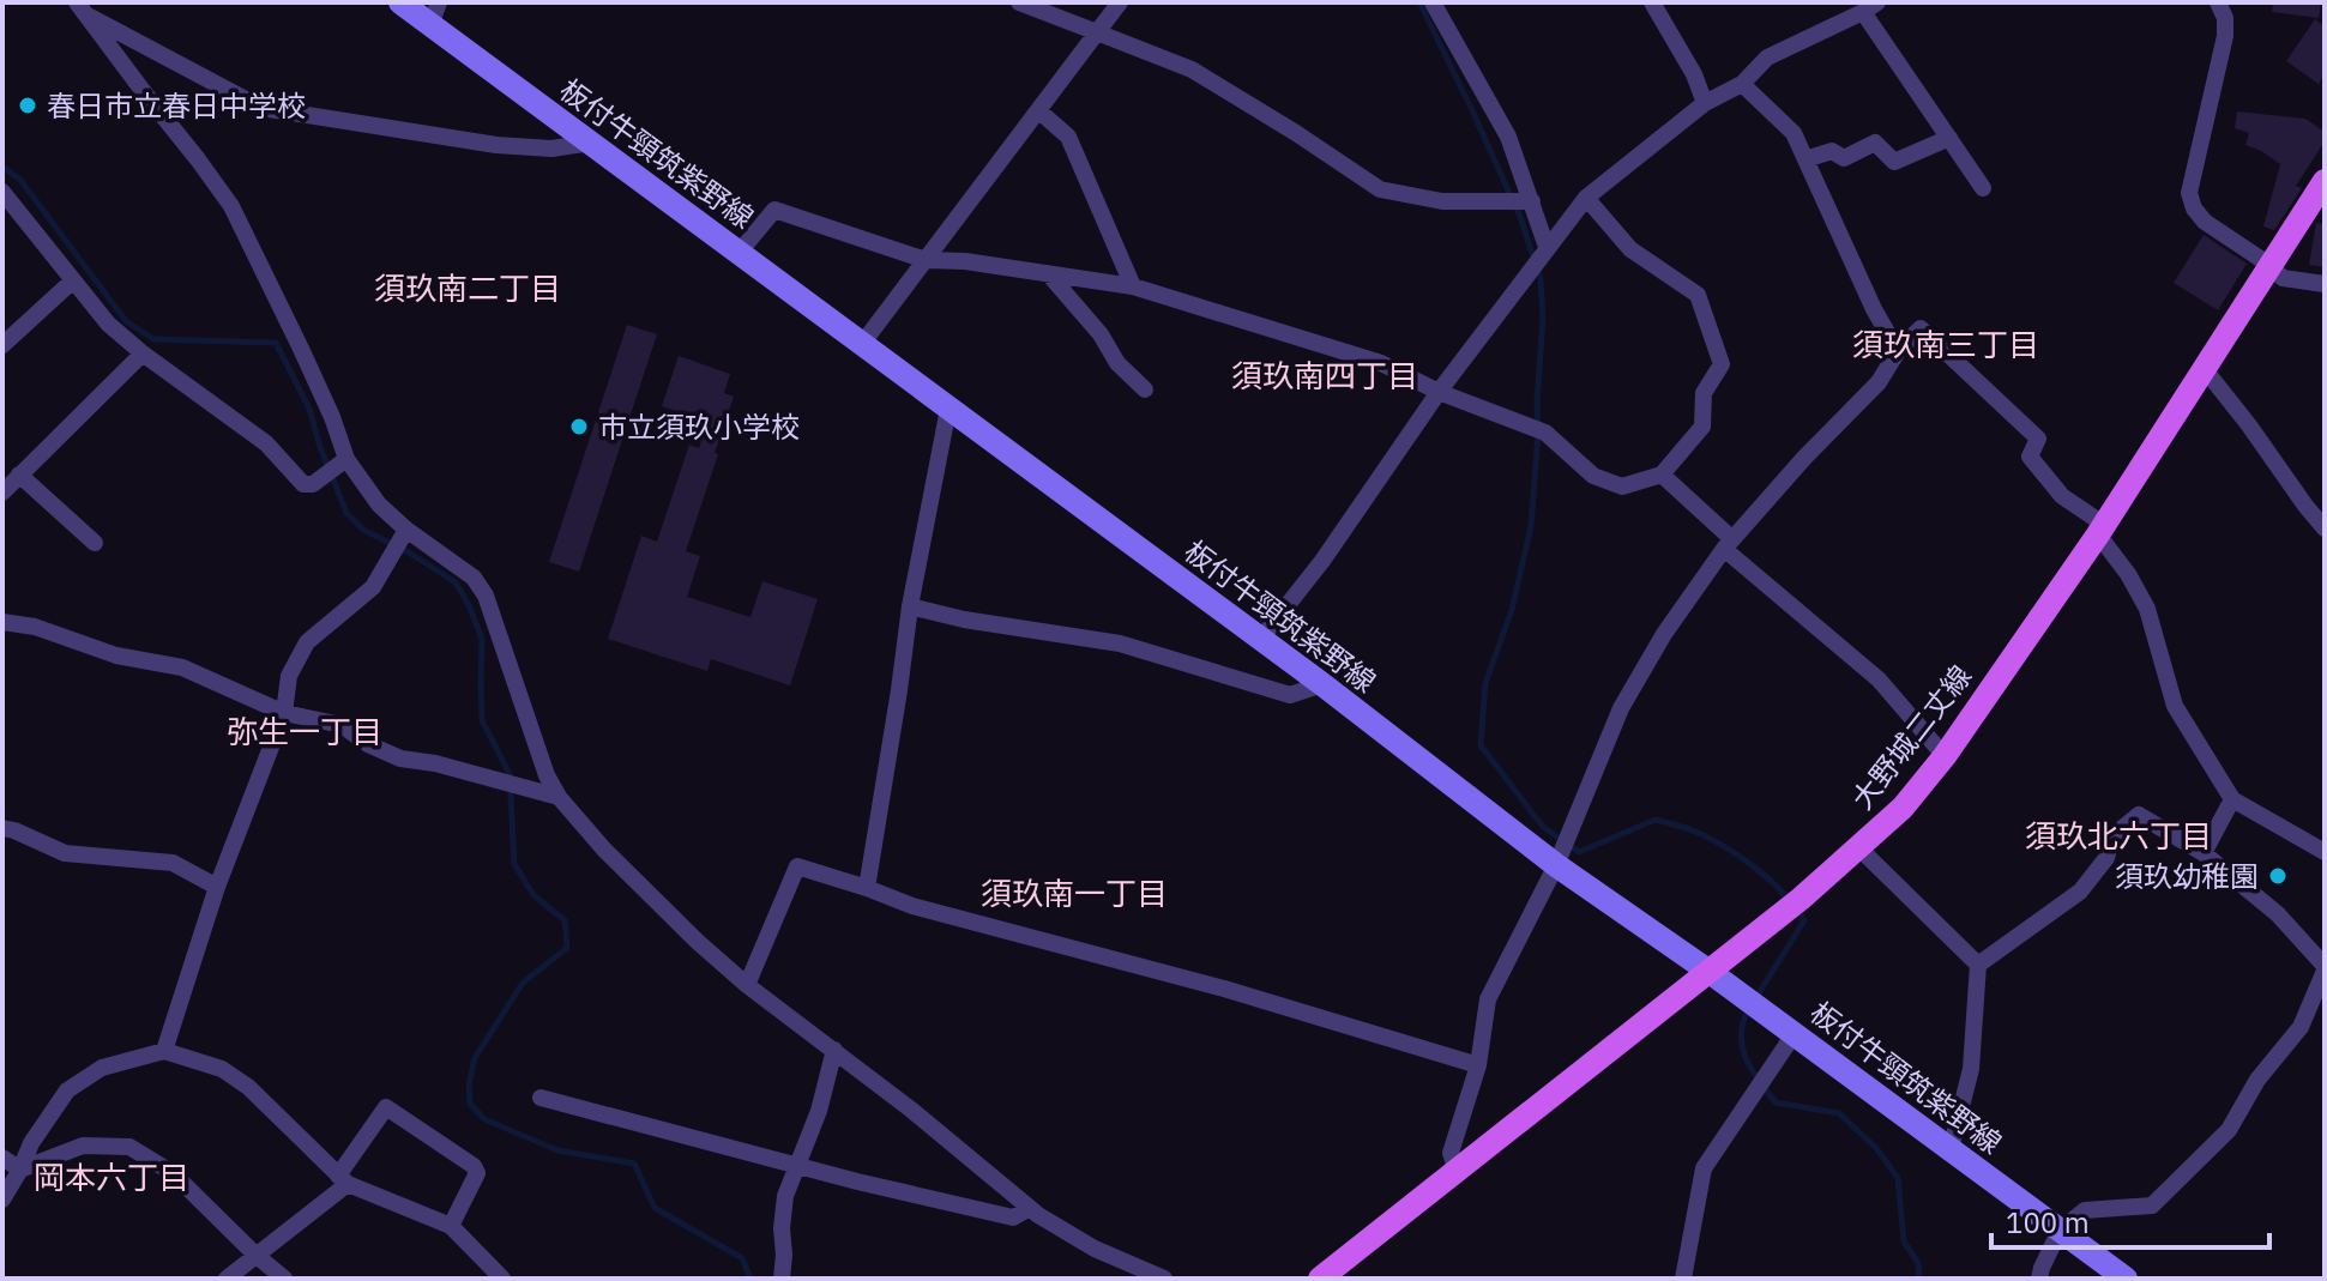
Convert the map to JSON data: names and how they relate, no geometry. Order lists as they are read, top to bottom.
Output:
{
  "streets": {
    "main road": ["板付牛頸筑紫野線", "大野城二丈線"]
  },
  "crossings": [
    ["板付牛頸筑紫野線", "大野城二丈線"]
  ],
  "districts": [
    "須玖南二丁目",
    "須玖南三丁目",
    "須玖南四丁目",
    "弥生一丁目",
    "須玖北六丁目",
    "須玖南一丁目",
    "岡本六丁目"
  ],
  "places": ["春日市立春日中学校", "市立須玖小学校", "須玖幼稚園"],
  "scale_bar": "100 m"
}
